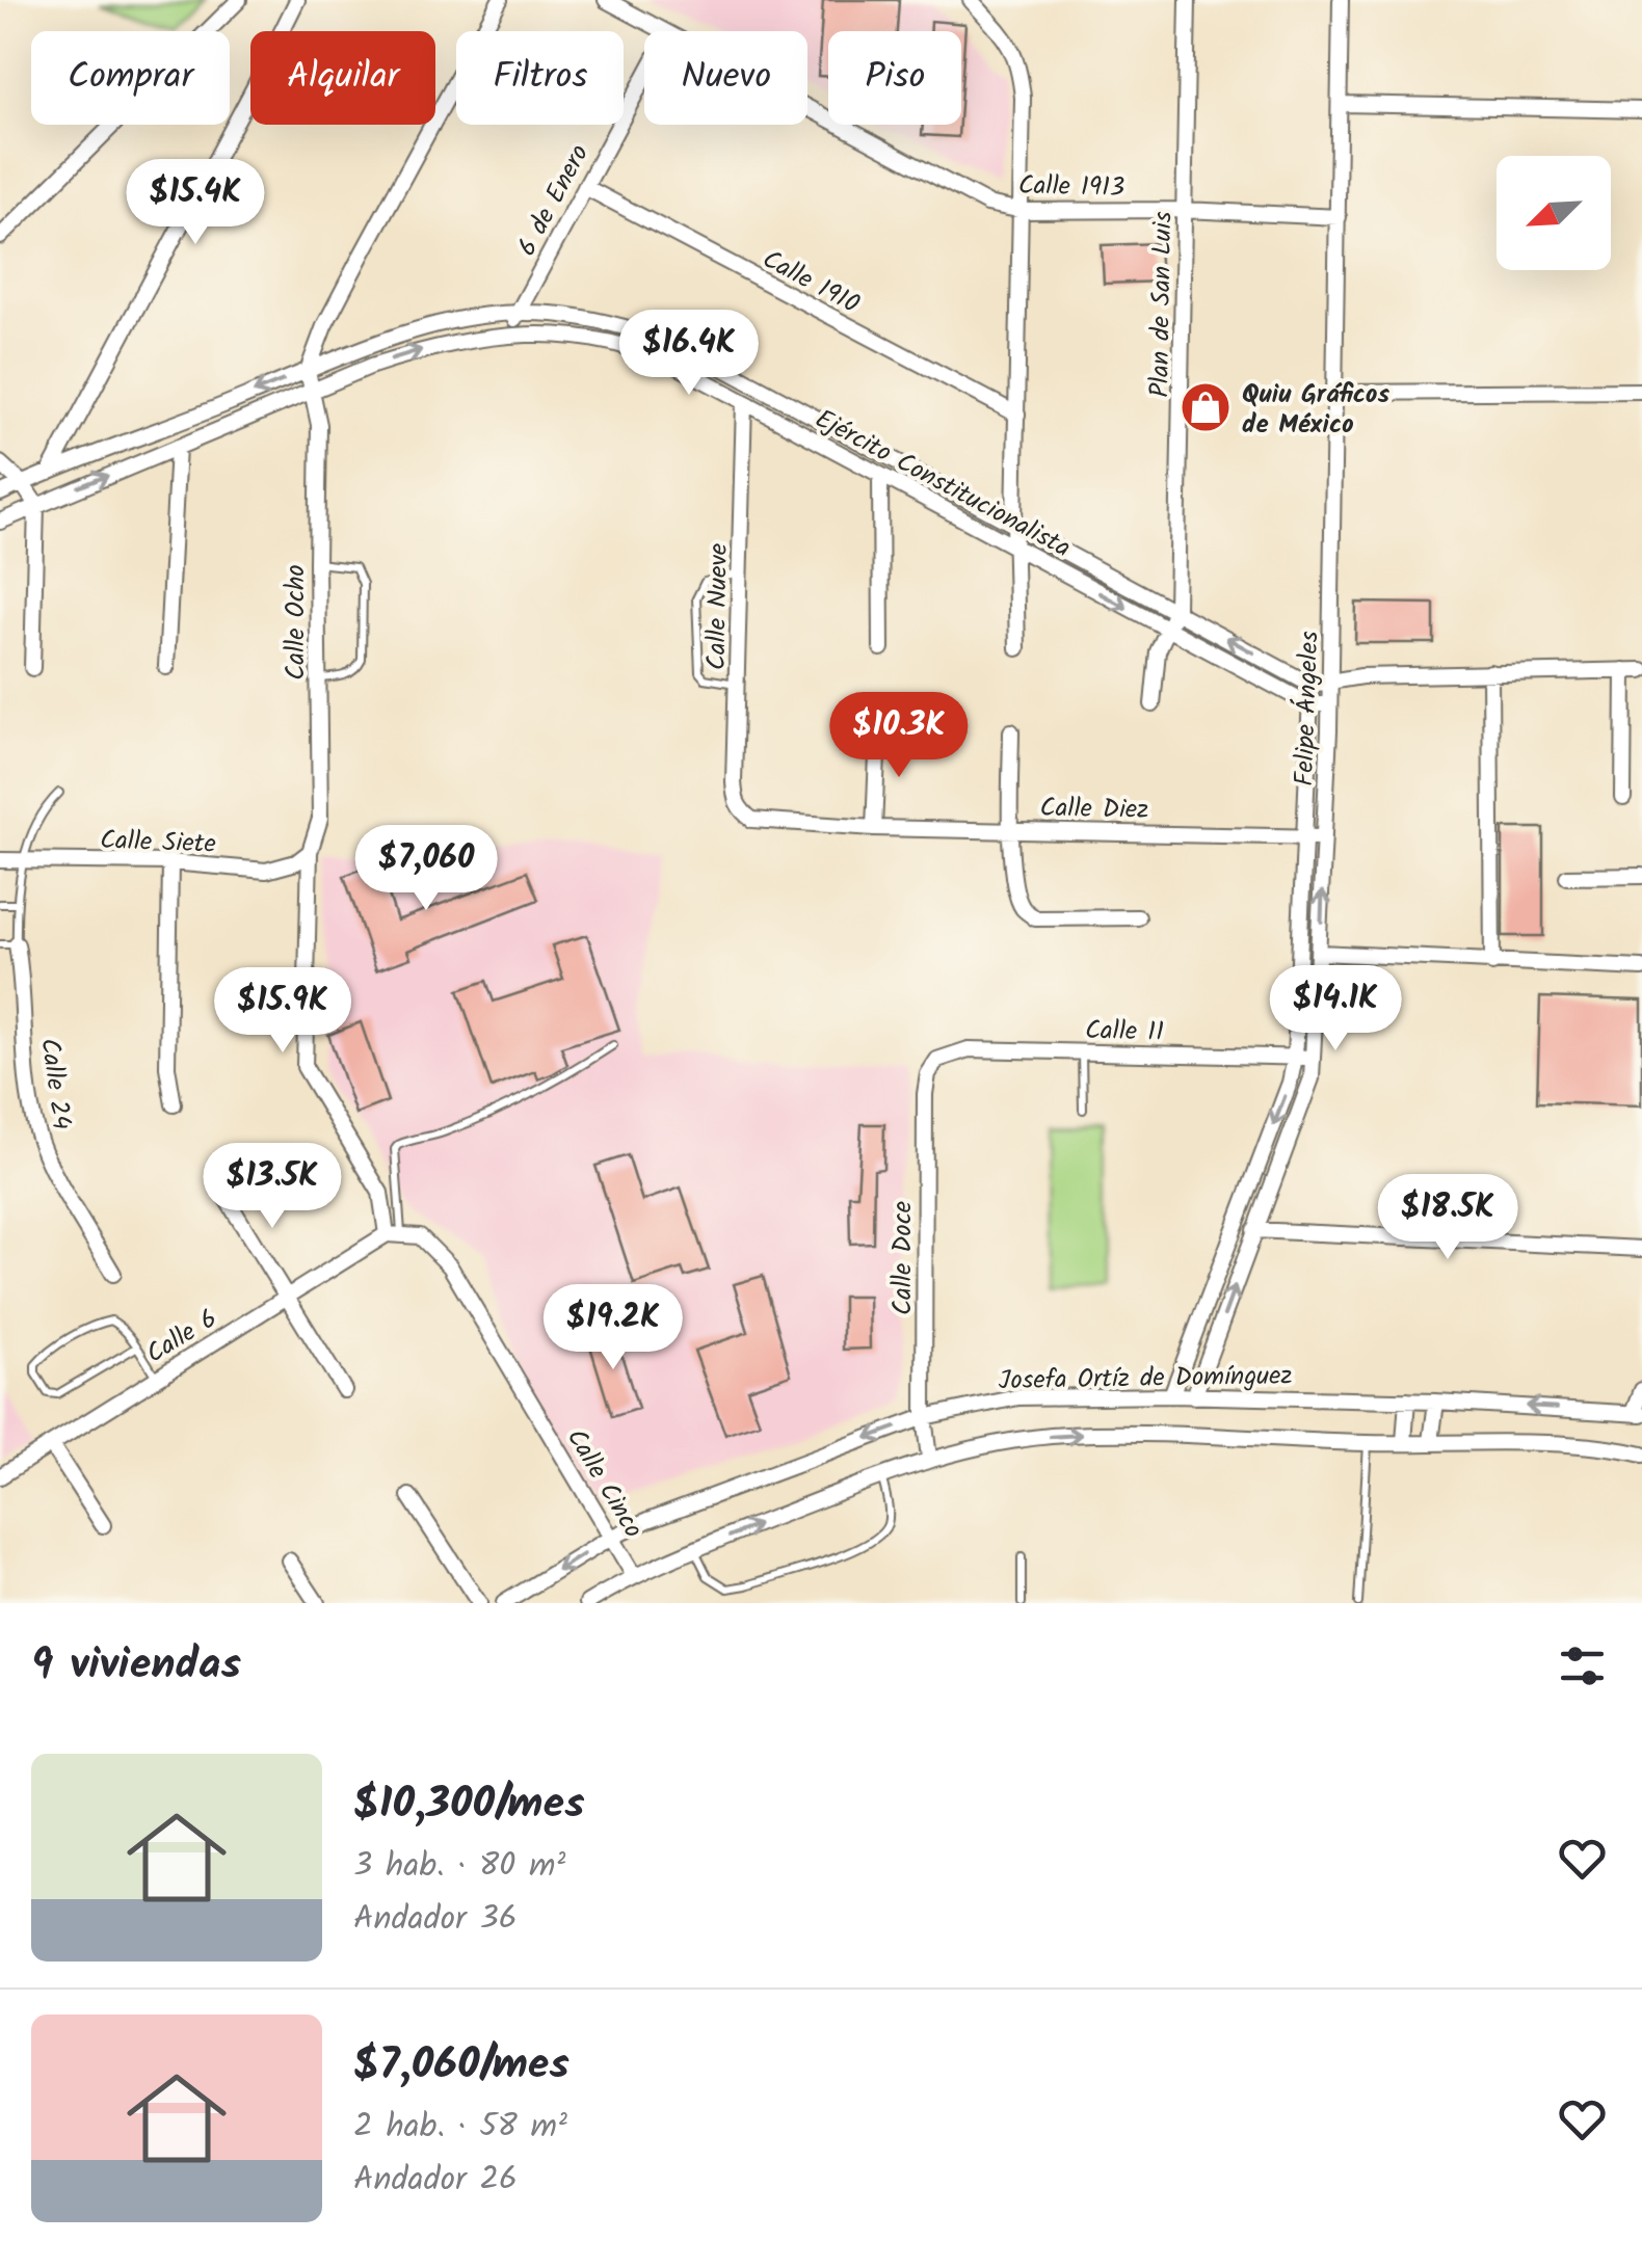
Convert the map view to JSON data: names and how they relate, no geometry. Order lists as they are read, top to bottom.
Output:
{
  "streets": {
    "street": [
      "Calle 1913",
      "6 de Enero",
      "Calle 1910",
      "Plan de San Luis",
      "Ejército Constitucionalista",
      "Calle Nueve",
      "Calle Ocho",
      "Felipe Ángeles",
      "Calle Diez",
      "Calle Siete",
      "Calle 11",
      "Calle 24",
      "Calle Doce",
      "Calle 6",
      "Josefa Ortíz de Domínguez",
      "Calle Cinco"
    ]
  },
  "crossings": [
    ["Calle 1913", "Plan de San Luis"],
    ["Calle 1913", "Felipe Ángeles"],
    ["6 de Enero", "Calle 1910"],
    ["6 de Enero", "Ejército Constitucionalista"],
    ["Plan de San Luis", "Ejército Constitucionalista"],
    ["Ejército Constitucionalista", "Calle Nueve"],
    ["Ejército Constitucionalista", "Calle Ocho"],
    ["Ejército Constitucionalista", "Felipe Ángeles"],
    ["Calle Nueve", "Calle Diez"],
    ["Calle Ocho", "Calle Siete"],
    ["Calle Ocho", "Calle 6"],
    ["Calle Ocho", "Calle Cinco"],
    ["Felipe Ángeles", "Calle Diez"],
    ["Felipe Ángeles", "Calle 11"],
    ["Felipe Ángeles", "Josefa Ortíz de Domínguez"],
    ["Calle 11", "Calle Doce"],
    ["Calle Doce", "Josefa Ortíz de Domínguez"],
    ["Calle 6", "Calle Cinco"],
    ["Josefa Ortíz de Domínguez", "Calle Cinco"]
  ],
  "places": {
    "shop": ["Quiu Gráficos de México"]
  },
  "north": "bottom left",
  "page": {
    "chip": [
      "Comprar",
      "Alquilar",
      "Filtros",
      "Nuevo",
      "Piso"
    ],
    "price": [
      "$15.4K",
      "$16.4K",
      "$10.3K",
      "$7,060",
      "$14.1K",
      "$15.9K",
      "$13.5K",
      "$18.5K",
      "$19.2K"
    ],
    "heading": "9 viviendas",
    "list": [
      {
        "name": "$10,300/mes",
        "note": "3 hab. · 80 m² · Andador 36"
      },
      {
        "name": "$7,060/mes",
        "note": "2 hab. · 58 m² · Andador 26"
      }
    ]
  }
}
